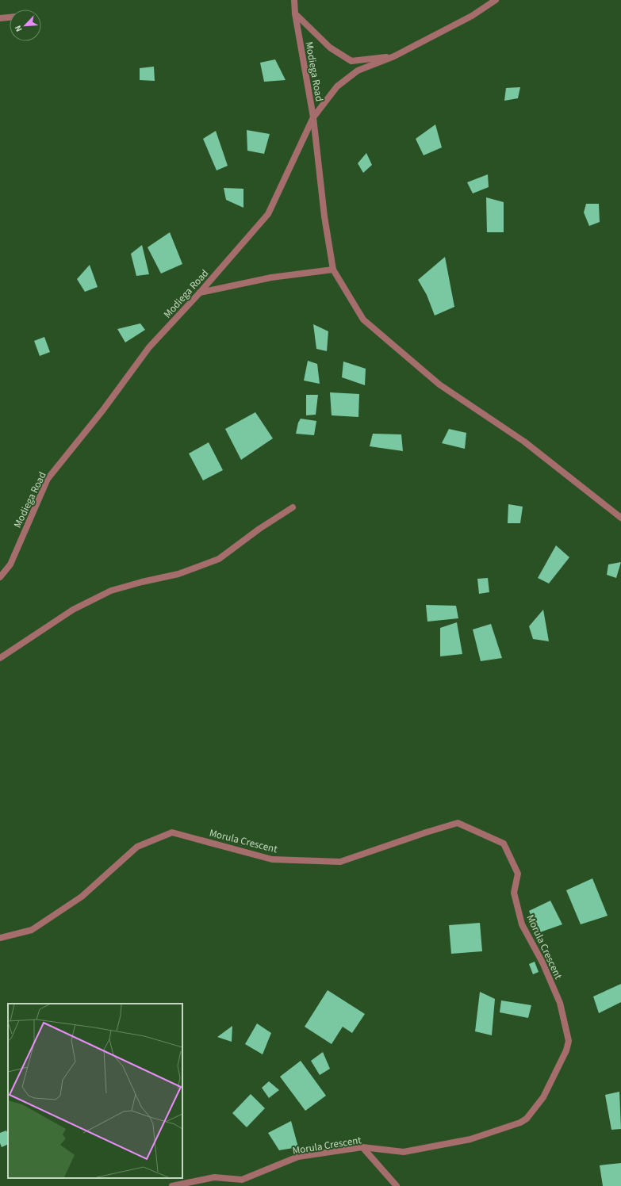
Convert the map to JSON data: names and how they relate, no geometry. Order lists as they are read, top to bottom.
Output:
{
  "streets": {
    "street": ["Modiega Road", "Morula Crescent"]
  },
  "north": "bottom left"
}
